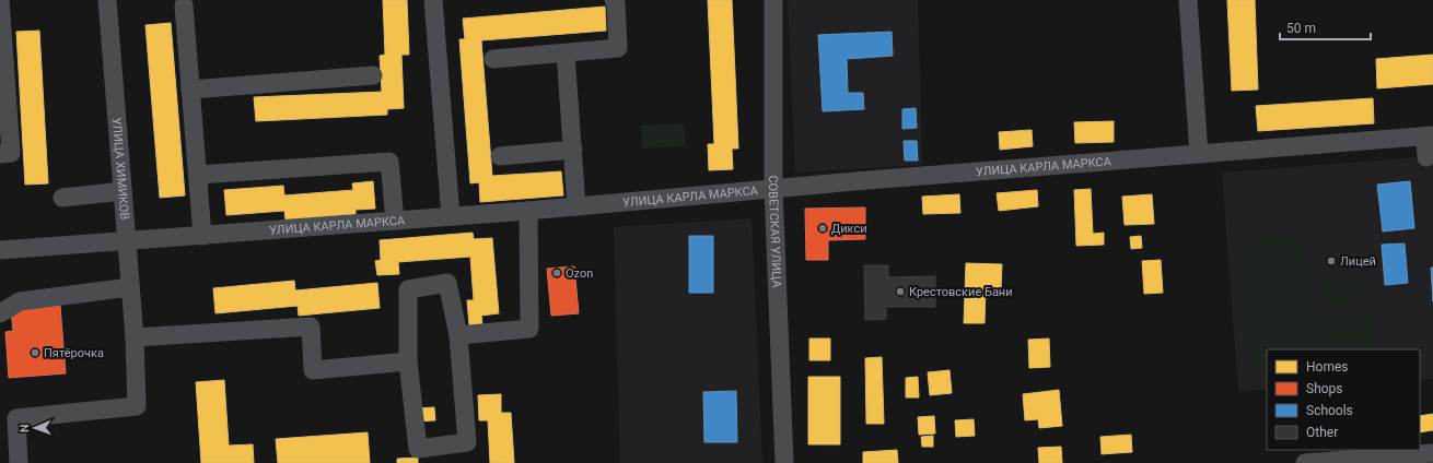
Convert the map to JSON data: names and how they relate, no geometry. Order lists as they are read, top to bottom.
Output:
{
  "streets": {
    "street": ["УЛИЦА КАРЛА МАРКСА", "УЛИЦА ХИМИКОВ", "СОВЕТСКАЯ УЛИЦА"]
  },
  "crossings": [
    ["УЛИЦА КАРЛА МАРКСА", "УЛИЦА ХИМИКОВ"],
    ["УЛИЦА КАРЛА МАРКСА", "СОВЕТСКАЯ УЛИЦА"]
  ],
  "places": [
    "Дикси",
    "Лицей",
    "Ozon",
    "Крестовские Бани",
    "Пятёрочка"
  ],
  "legend": [
    "Homes",
    "Shops",
    "Schools",
    "Other"
  ],
  "scale_bar": "50 m",
  "north": "left"
}
